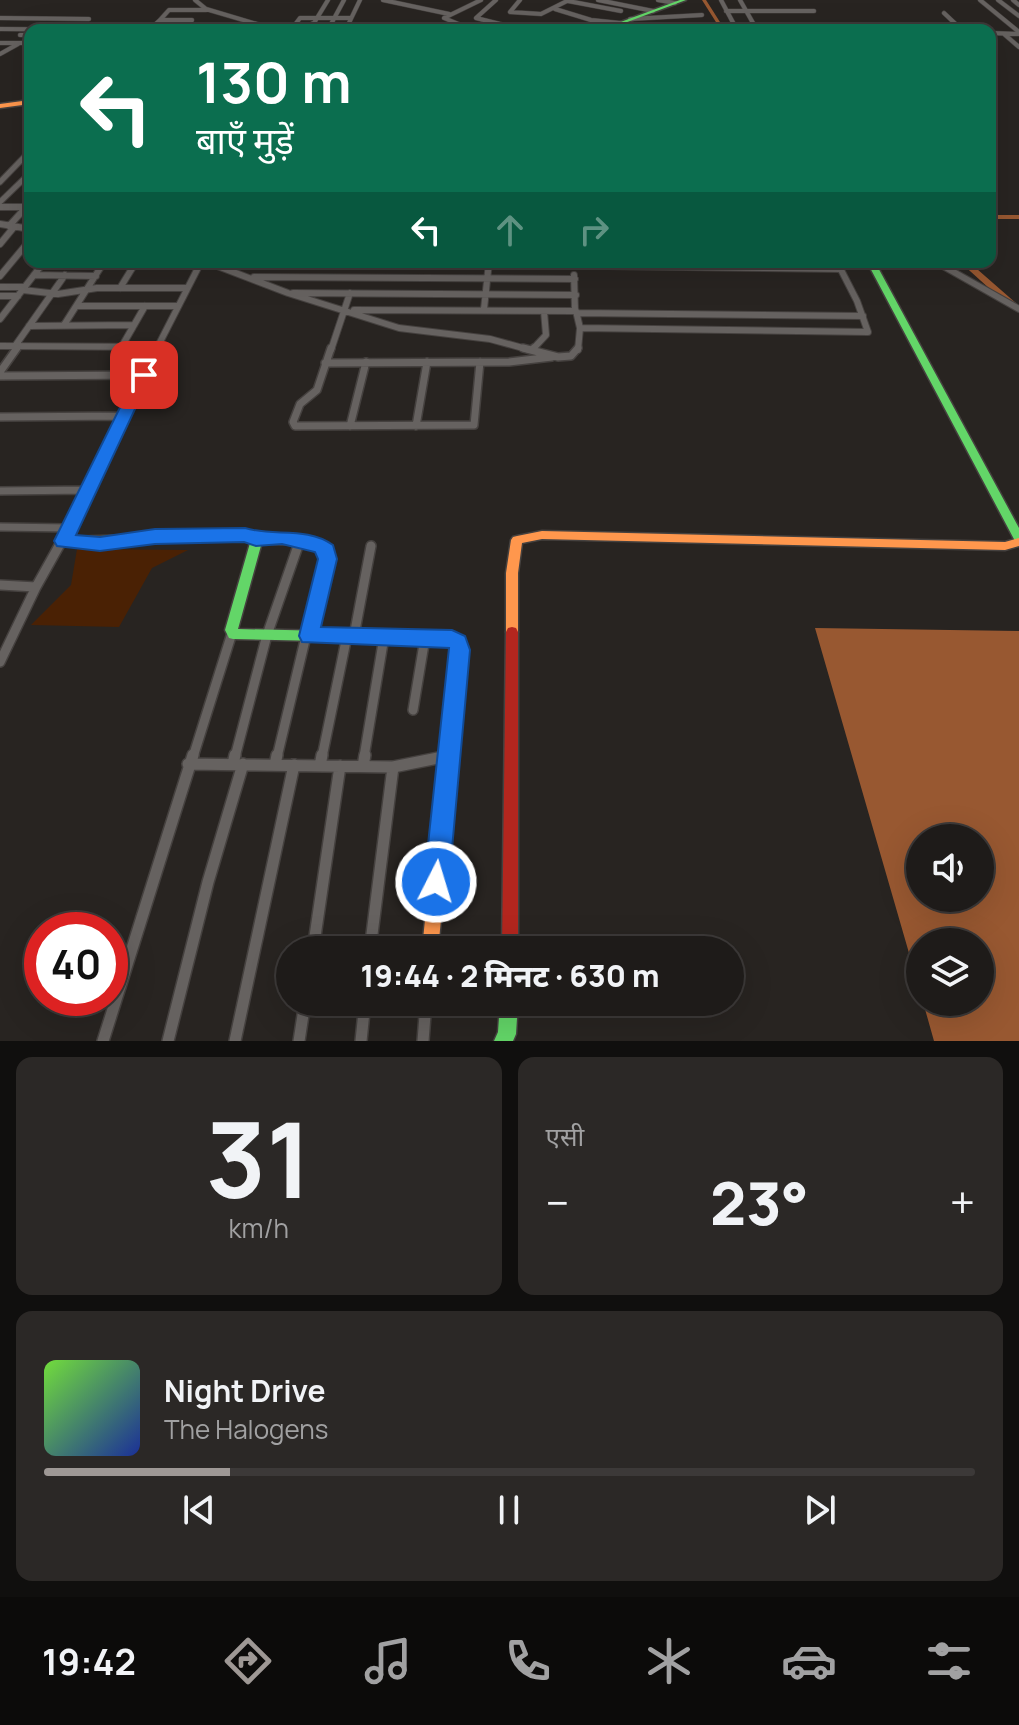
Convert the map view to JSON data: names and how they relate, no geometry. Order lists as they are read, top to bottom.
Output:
{
  "page": {
    "turn": ["130 m", "बाएँ मुड़ें"],
    "limit": "40",
    "trip": "19:44 · 2 मिनट · 630 m",
    "tile": [
      ["31", "km/h"],
      "एसी"
    ],
    "heat": ["−", "23°", "+"],
    "song": ["Night Drive", "The Halogens"],
    "tabs": "19:42"
  }
}
